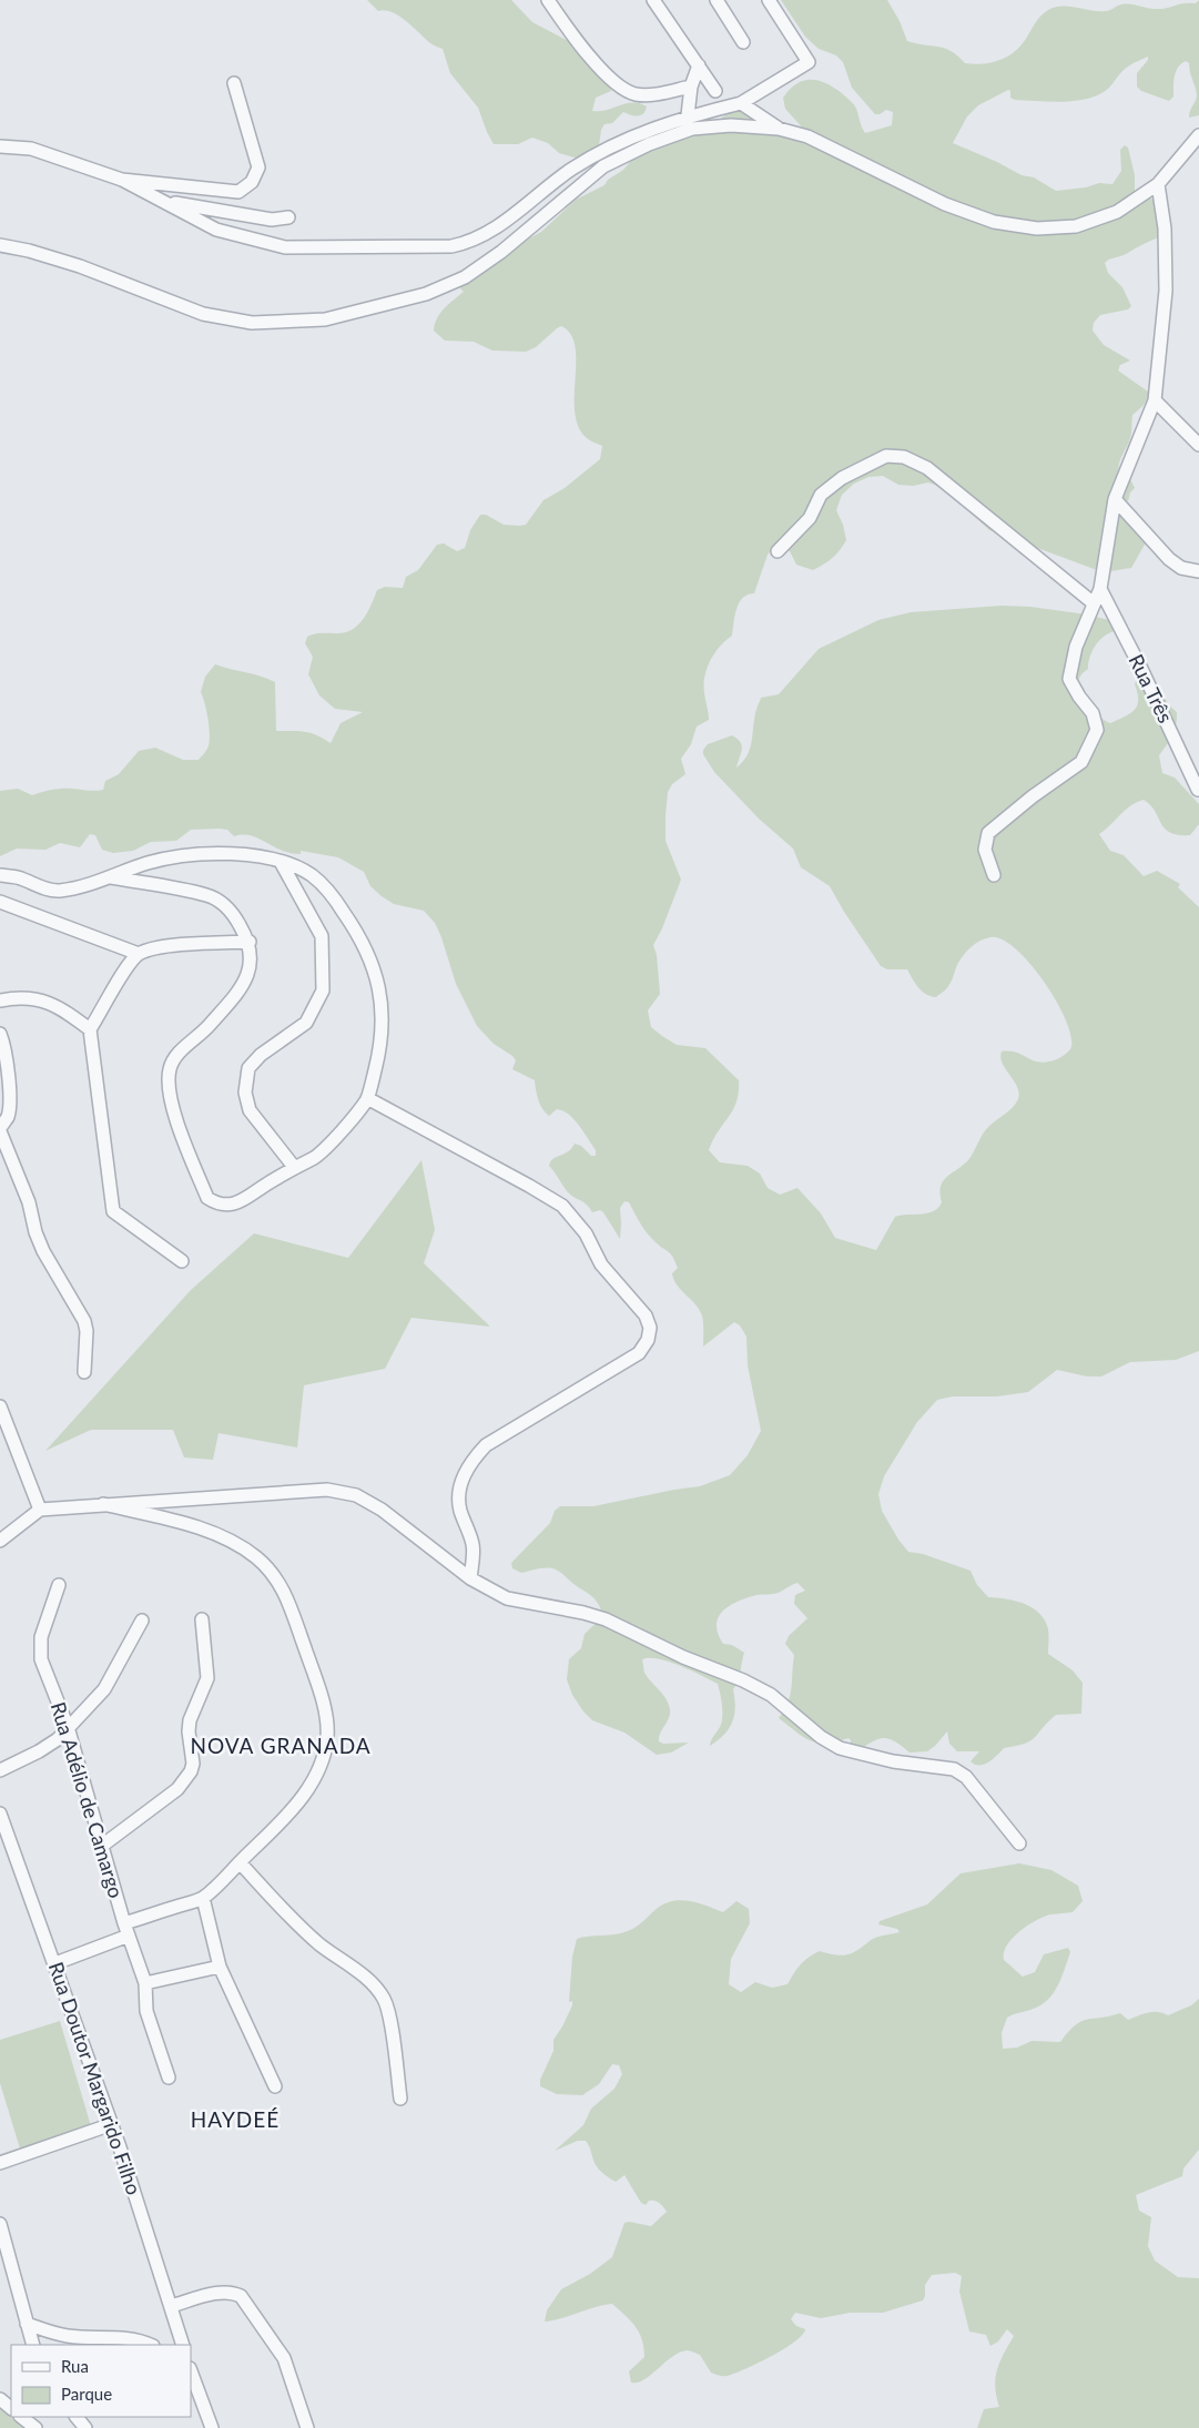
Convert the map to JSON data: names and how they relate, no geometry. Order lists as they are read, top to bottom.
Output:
{
  "streets": {
    "street": ["Rua Três", "Rua Adélio de Camargo", "Rua Doutor Margarido Filho"]
  },
  "districts": ["NOVA GRANADA", "HAYDEÉ"],
  "legend": ["Rua", "Parque"]
}
